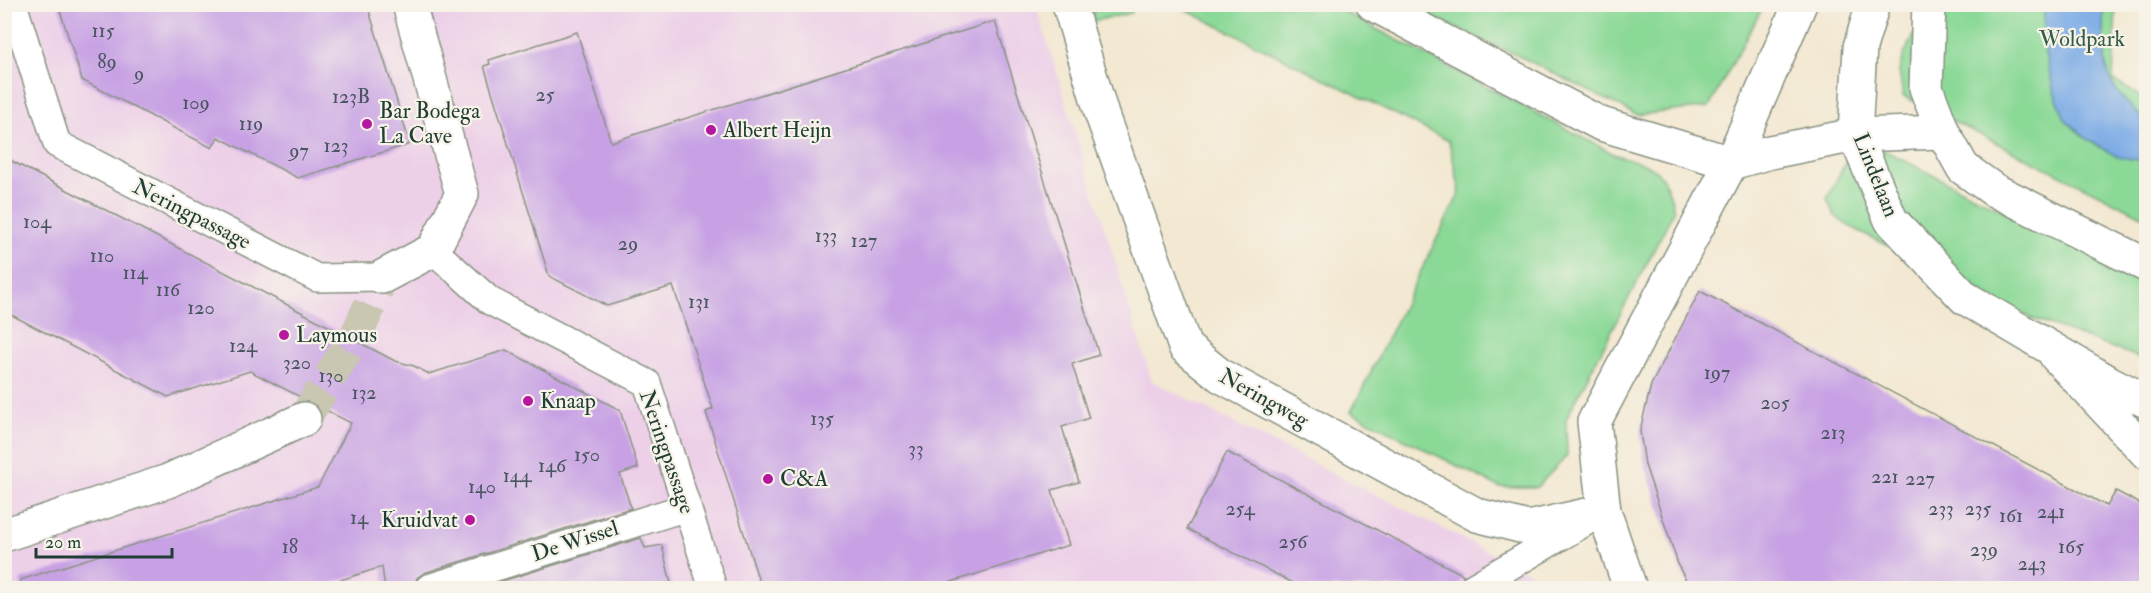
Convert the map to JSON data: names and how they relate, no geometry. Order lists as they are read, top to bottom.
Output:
{
  "streets": {
    "street": [
      "Lindelaan",
      "Neringpassage",
      "Neringweg",
      "De Wissel"
    ]
  },
  "crossings": [
    ["Neringpassage", "De Wissel"]
  ],
  "parks": ["Woldpark"],
  "places": [
    "Bar Bodega La Cave",
    "Albert Heijn",
    "Laymous",
    "Knaap",
    "C&A",
    "Kruidvat"
  ],
  "house_numbers": [
    "115",
    "89",
    "9",
    "25",
    "123B",
    "109",
    "119",
    "123",
    "97",
    "104",
    "133",
    "127",
    "29",
    "110",
    "114",
    "116",
    "131",
    "120",
    "124",
    "320",
    "197",
    "130",
    "132",
    "205",
    "135",
    "213",
    "33",
    "150",
    "146",
    "144",
    "221",
    "227",
    "140",
    "254",
    "233",
    "235",
    "241",
    "161",
    "14",
    "256",
    "18",
    "165",
    "239",
    "243"
  ],
  "scale_bar": "20 m"
}
